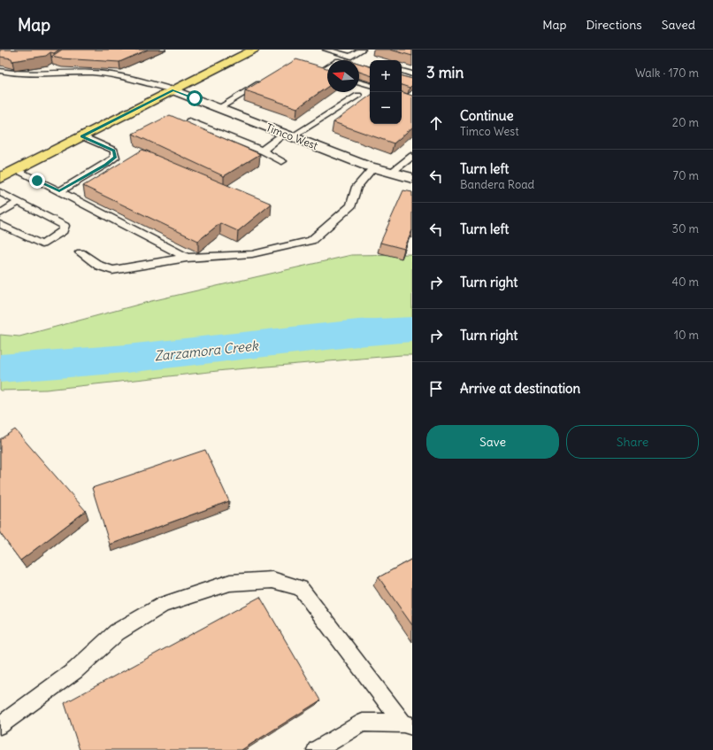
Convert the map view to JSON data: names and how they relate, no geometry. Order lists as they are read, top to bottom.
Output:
{
  "streets": {
    "street": ["Timco West"]
  },
  "water": ["Zarzamora Creek"],
  "north": "left",
  "page": {
    "header": "Map",
    "nav": ["Map", "Directions", "Saved"],
    "heading": ["3 min", "Walk · 170 m"],
    "map_buttons": ["+", "−"],
    "list": [
      ["Continue", "Timco West", "20 m"],
      ["Turn left", "Bandera Road", "70 m"],
      ["Turn left", "30 m"],
      ["Turn right", "40 m"],
      ["Turn right", "10 m"],
      "Arrive at destination"
    ],
    "buttons": ["Save", "Share"]
  }
}
